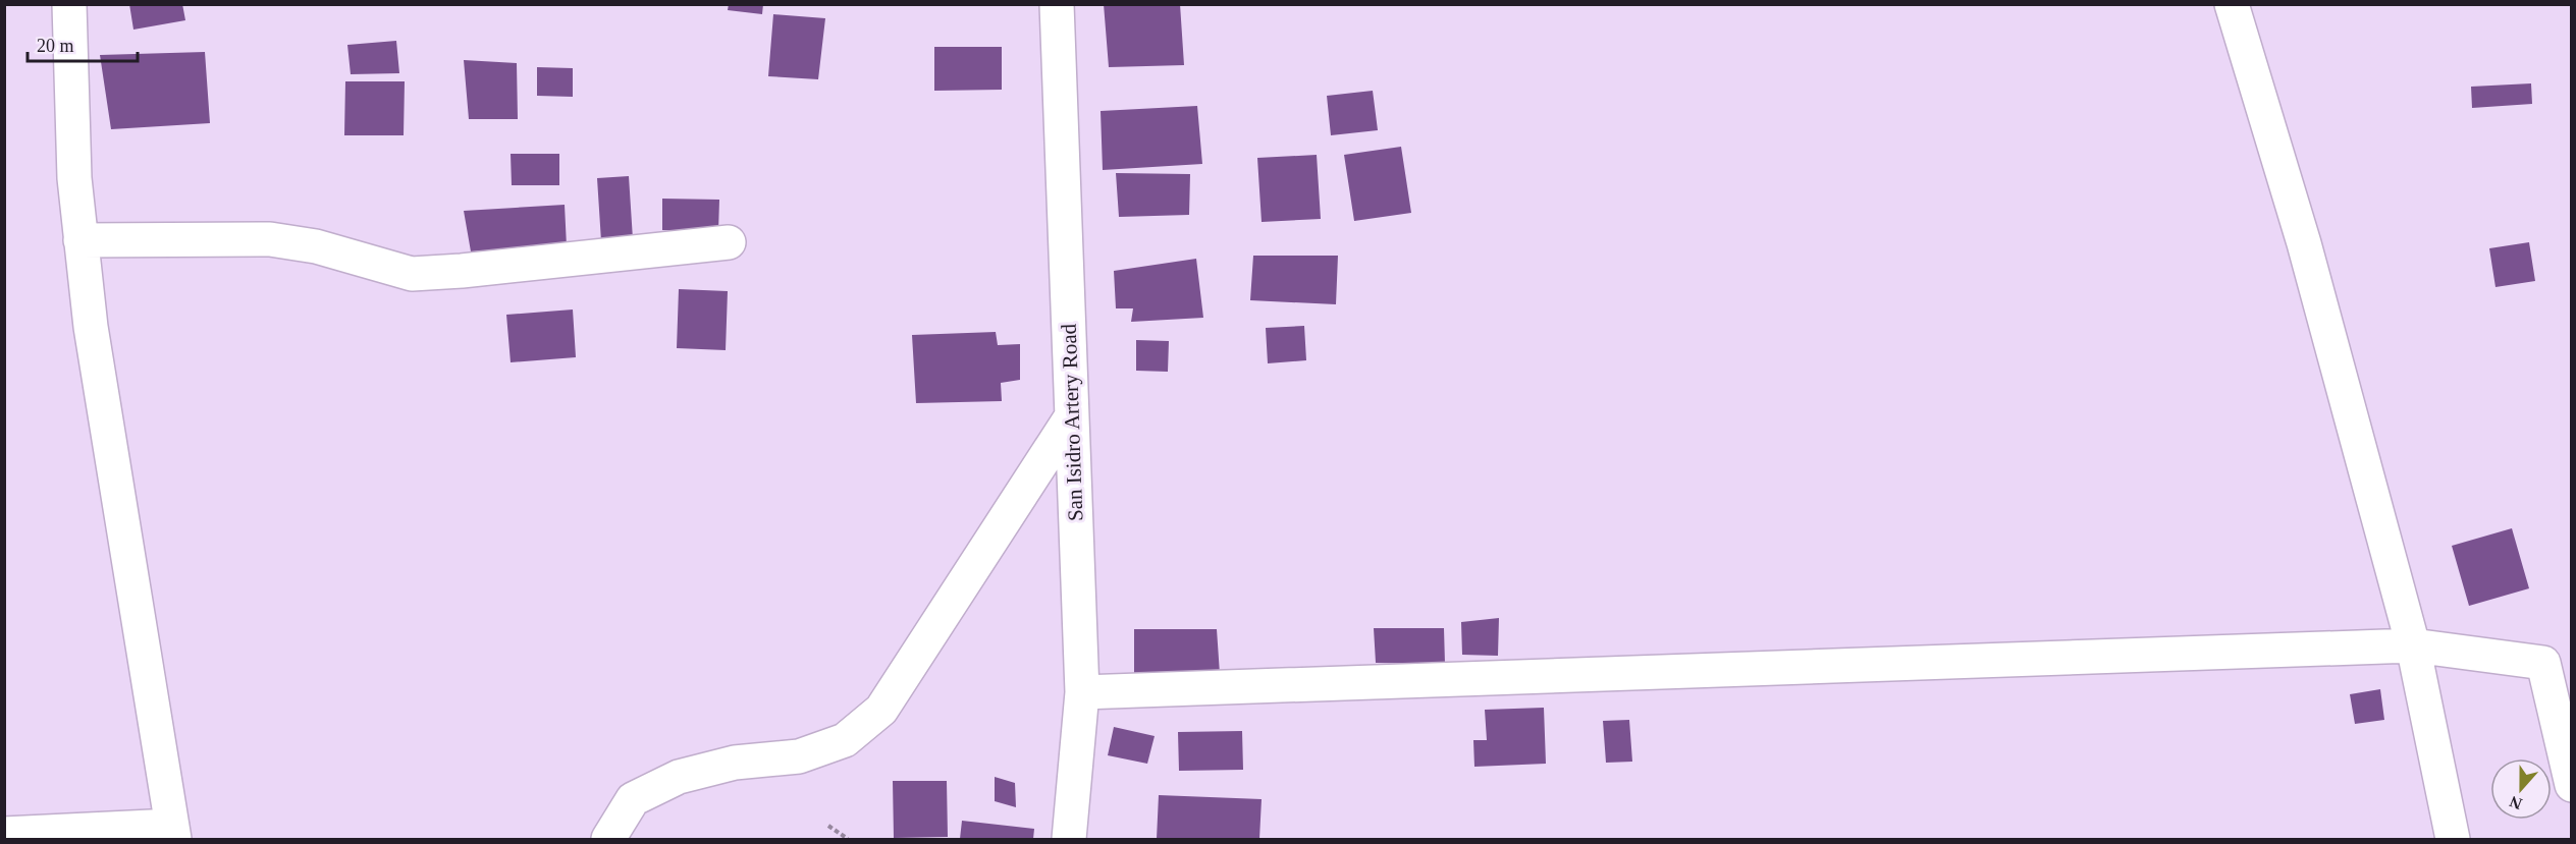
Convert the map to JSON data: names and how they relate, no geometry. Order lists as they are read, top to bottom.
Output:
{
  "streets": {
    "street": ["San Isidro Artery Road"]
  },
  "scale_bar": "20 m",
  "north": "bottom"
}
